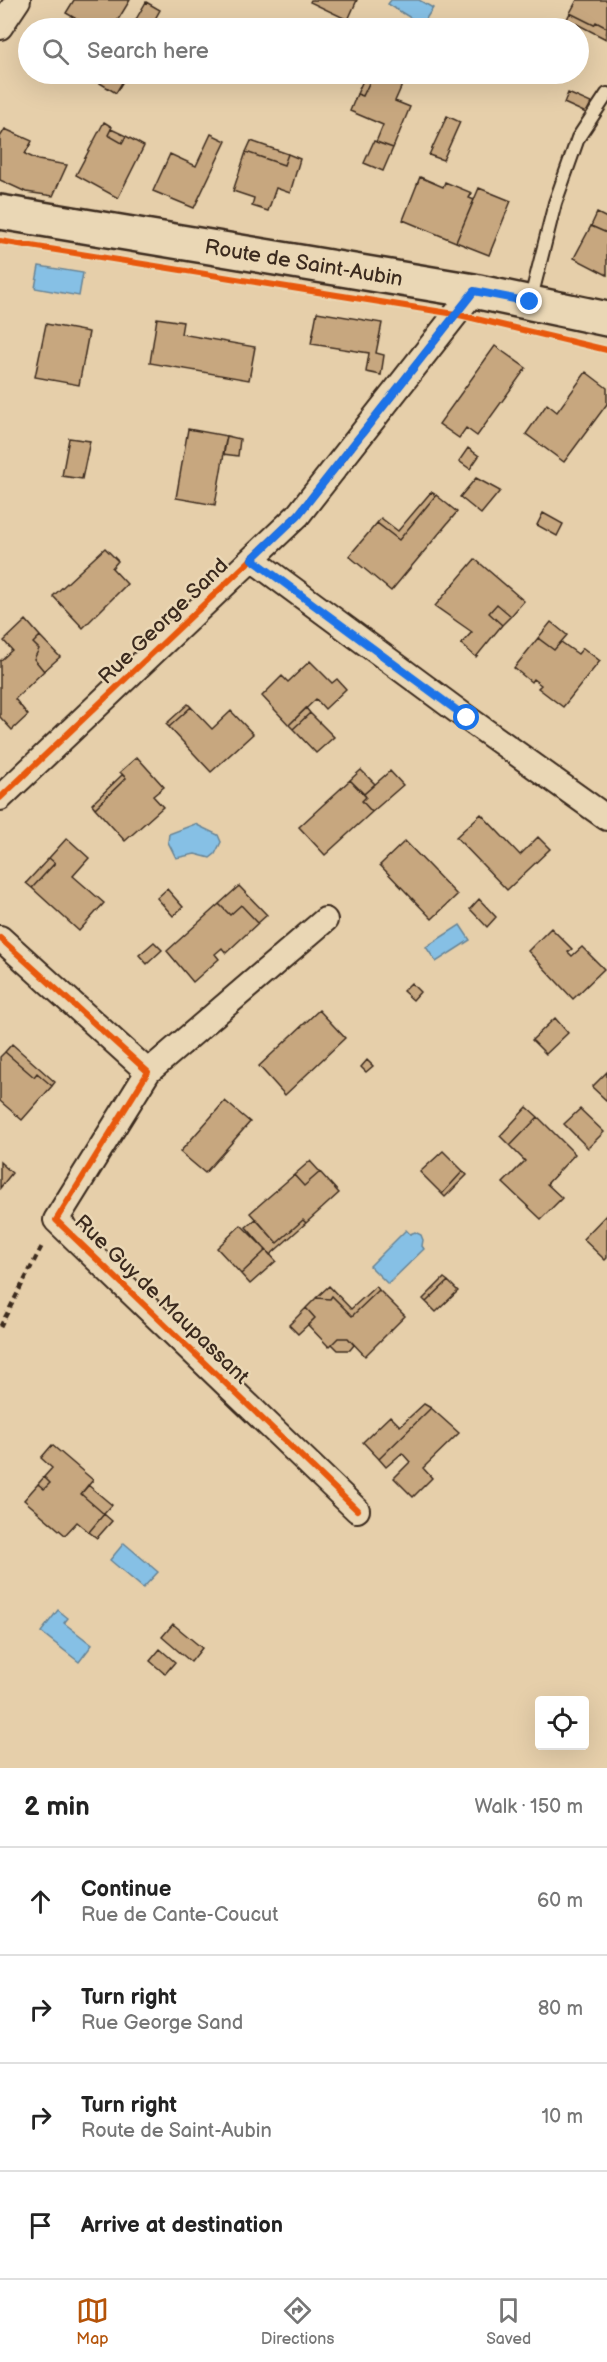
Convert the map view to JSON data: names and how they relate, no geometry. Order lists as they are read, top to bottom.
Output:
{
  "streets": {
    "street": ["Route de Saint-Aubin", "Rue George Sand", "Rue Guy de Maupassant"]
  },
  "crossings": [
    ["Route de Saint-Aubin", "Rue George Sand"]
  ],
  "page": {
    "search": "Search here",
    "heading": ["2 min", "Walk · 150 m"],
    "list": [
      ["Continue", "Rue de Cante-Coucut", "60 m"],
      ["Turn right", "Rue George Sand", "80 m"],
      ["Turn right", "Route de Saint-Aubin", "10 m"],
      "Arrive at destination"
    ],
    "nav": ["Map", "Directions", "Saved"]
  }
}
